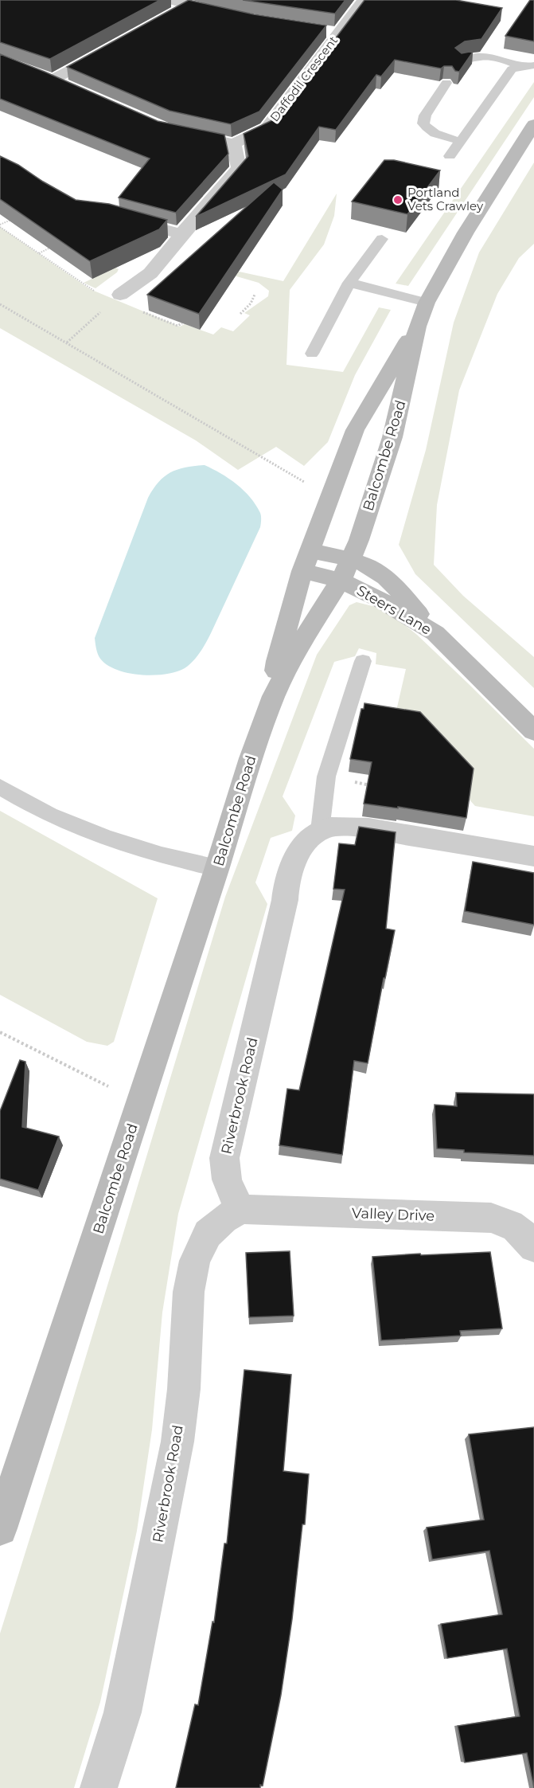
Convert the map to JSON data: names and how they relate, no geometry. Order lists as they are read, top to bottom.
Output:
{
  "streets": {
    "main road": ["Balcombe Road", "Steers Lane"],
    "street": ["Daffodil Crescent", "Riverbrook Road", "Valley Drive"]
  },
  "crossings": [
    ["Balcombe Road", "Steers Lane"],
    ["Riverbrook Road", "Valley Drive"]
  ],
  "places": ["Portland Vets Crawley"]
}
